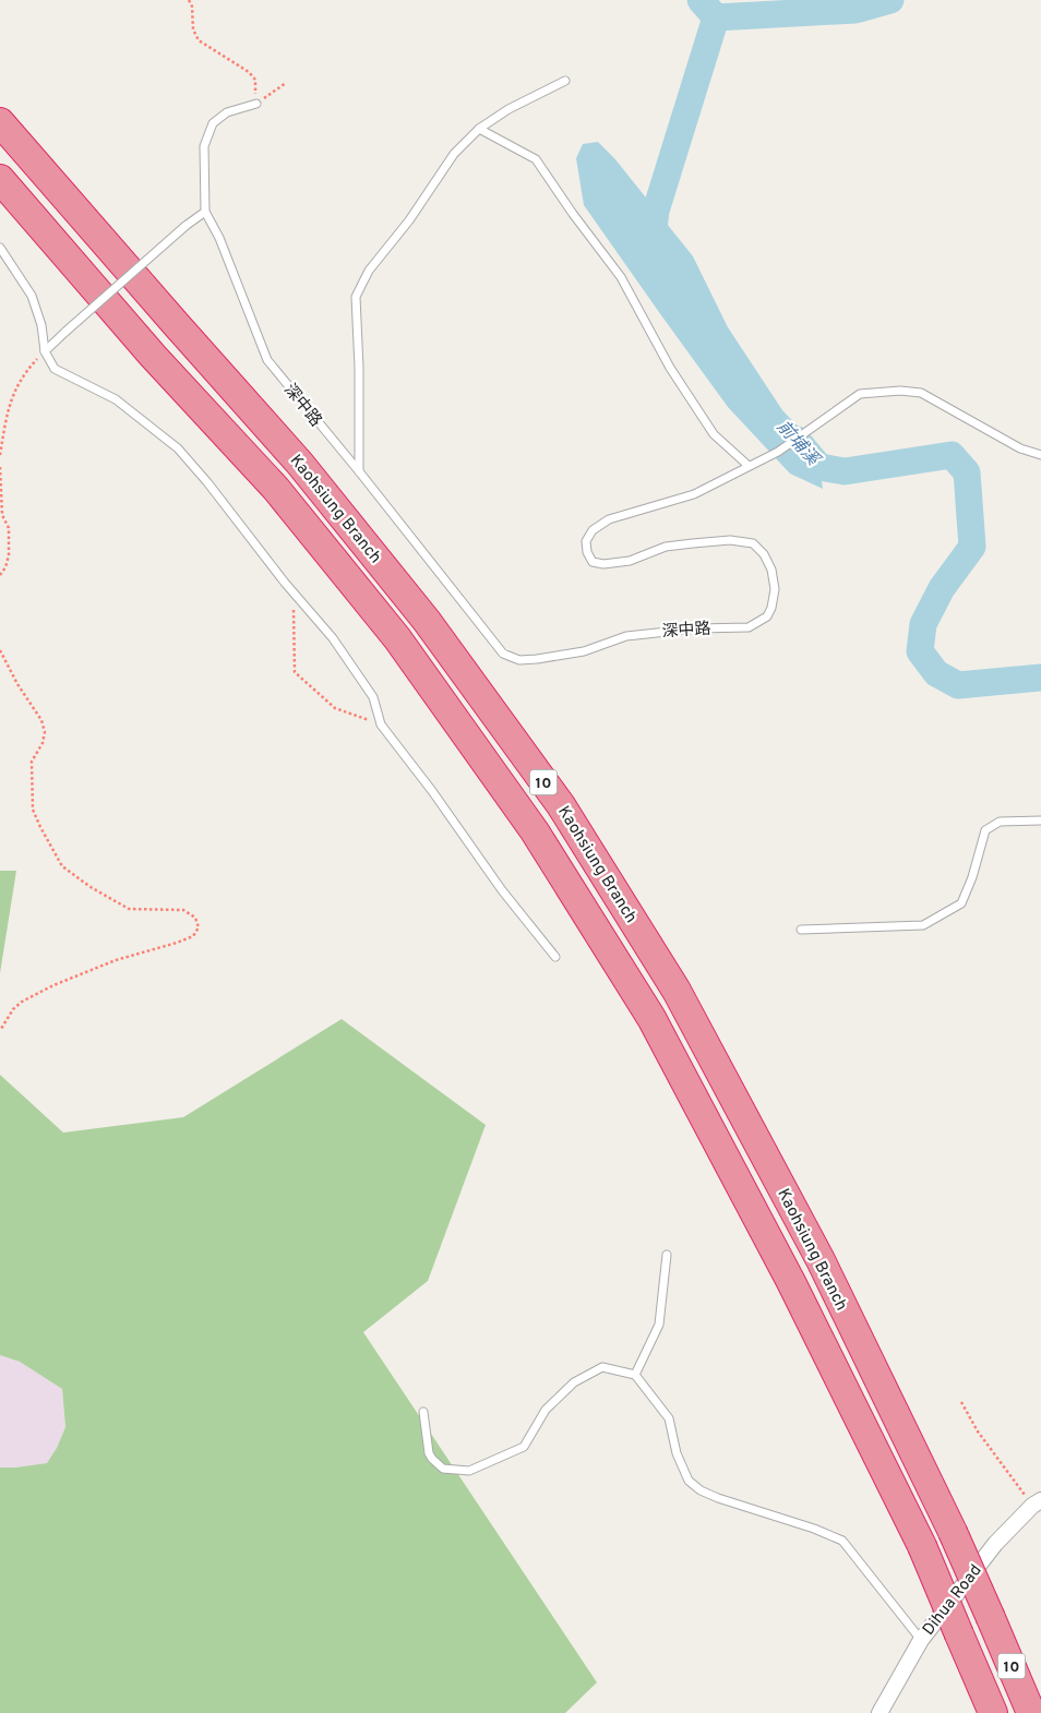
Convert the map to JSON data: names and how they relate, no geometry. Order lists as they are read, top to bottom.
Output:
{
  "streets": {
    "highway": ["Kaohsiung Branch", "10"],
    "street": ["Dihua Road"],
    "lane": ["深中路"]
  },
  "water": ["前埔溪"]
}
